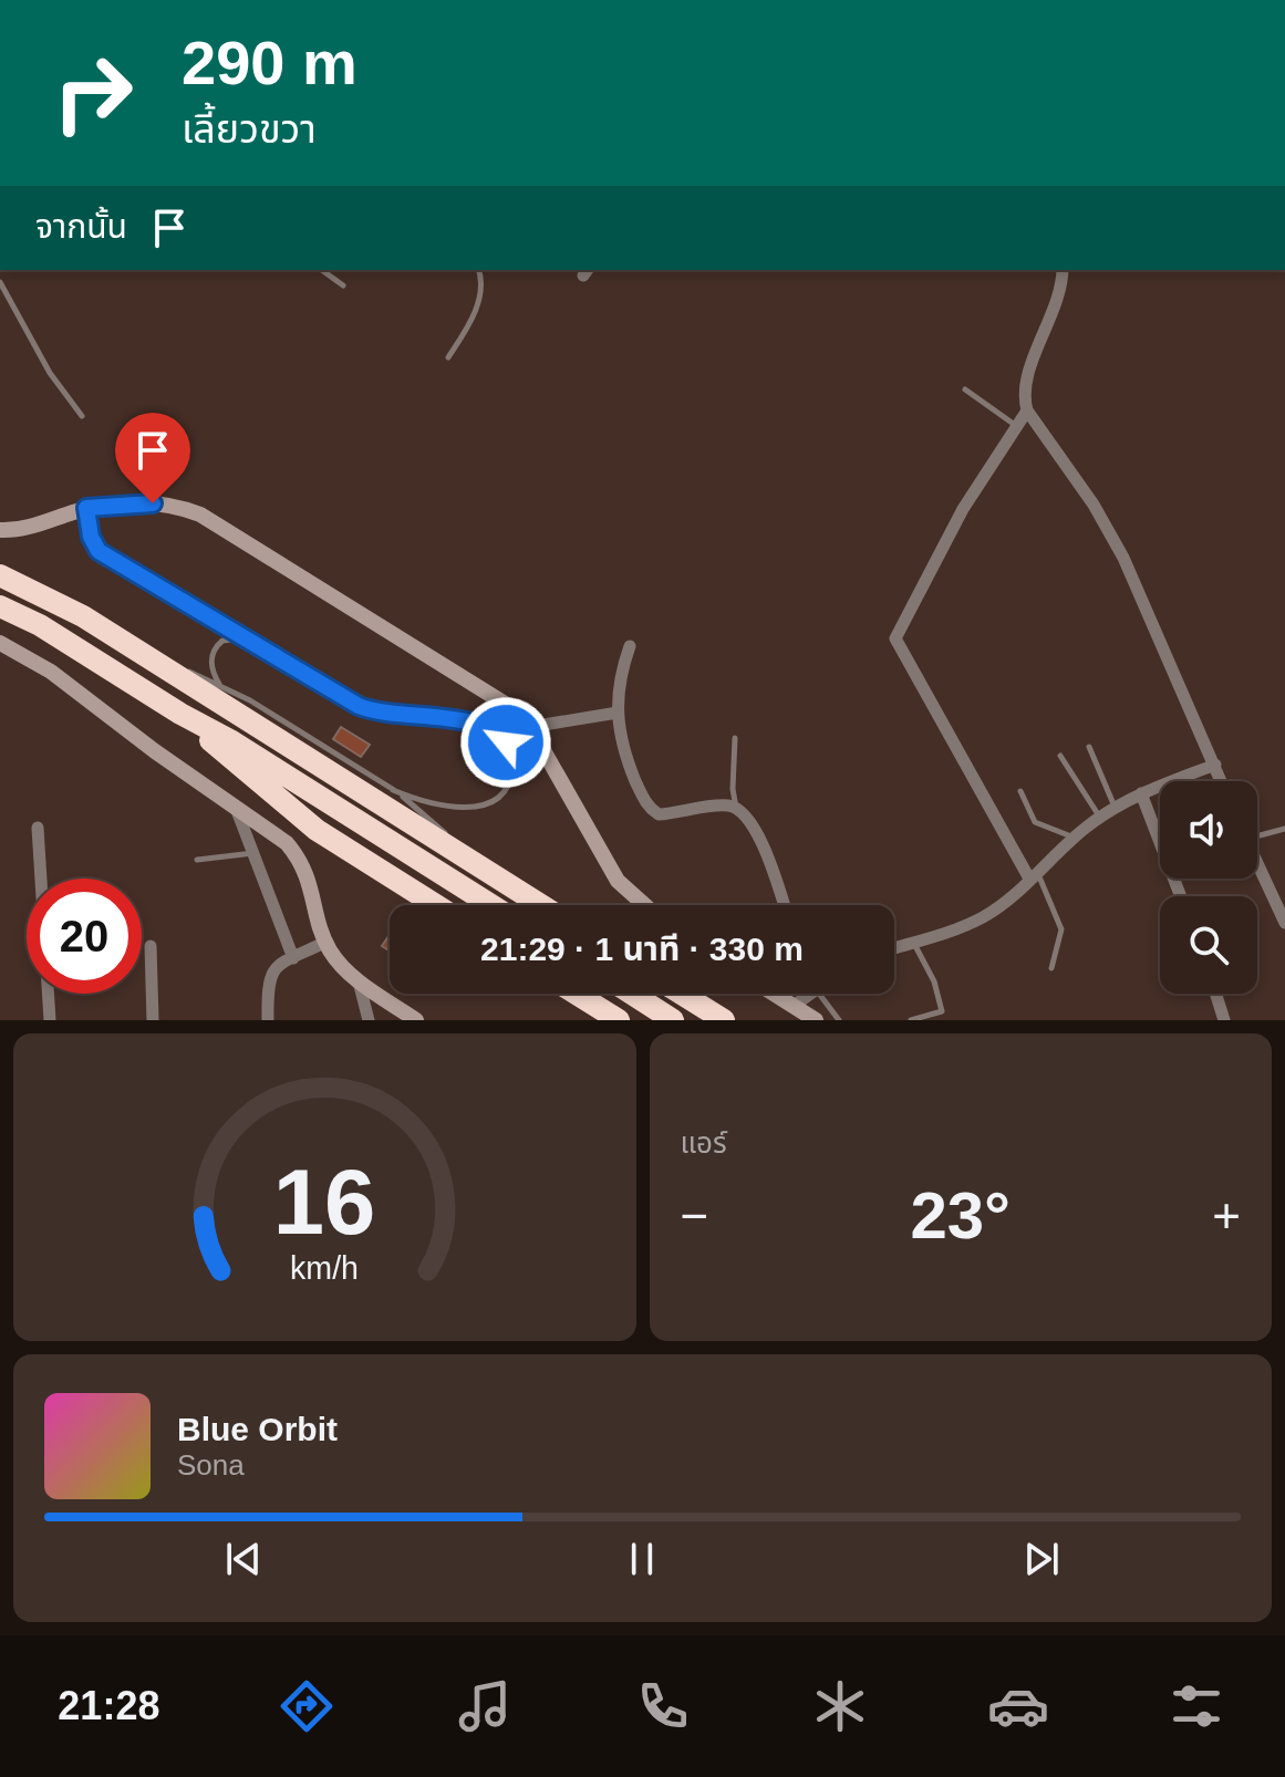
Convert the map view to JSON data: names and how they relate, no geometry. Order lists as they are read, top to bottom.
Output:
{
  "page": {
    "turn": ["290 m", "เลี้ยวขวา"],
    "then": "จากนั้น",
    "limit": "20",
    "trip": "21:29 · 1 นาที · 330 m",
    "tile": "แอร์",
    "heat": ["−", "23°", "+"],
    "song": ["Blue Orbit", "Sona"],
    "tabs": "21:28",
    "gauge": ["16", "km/h"]
  }
}
